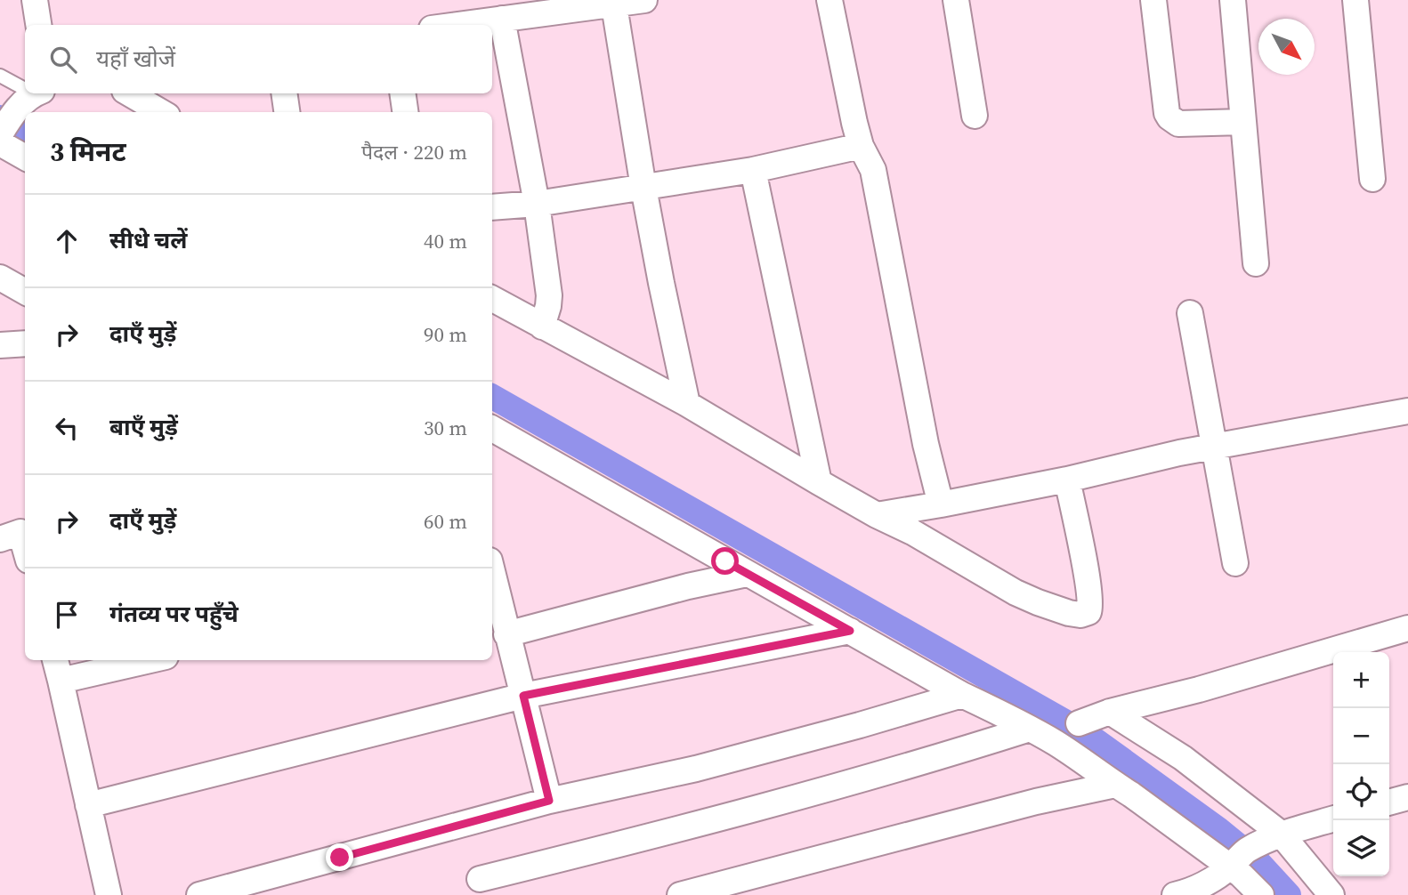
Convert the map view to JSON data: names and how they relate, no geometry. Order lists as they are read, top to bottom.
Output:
{
  "north": "bottom right",
  "page": {
    "search": "यहाँ खोजें",
    "heading": ["3 मिनट", "पैदल · 220 m"],
    "list": [
      ["सीधे चलें", "40 m"],
      ["दाएँ मुड़ें", "90 m"],
      ["बाएँ मुड़ें", "30 m"],
      ["दाएँ मुड़ें", "60 m"],
      "गंतव्य पर पहुँचे"
    ],
    "map_buttons": ["+", "−"]
  }
}
